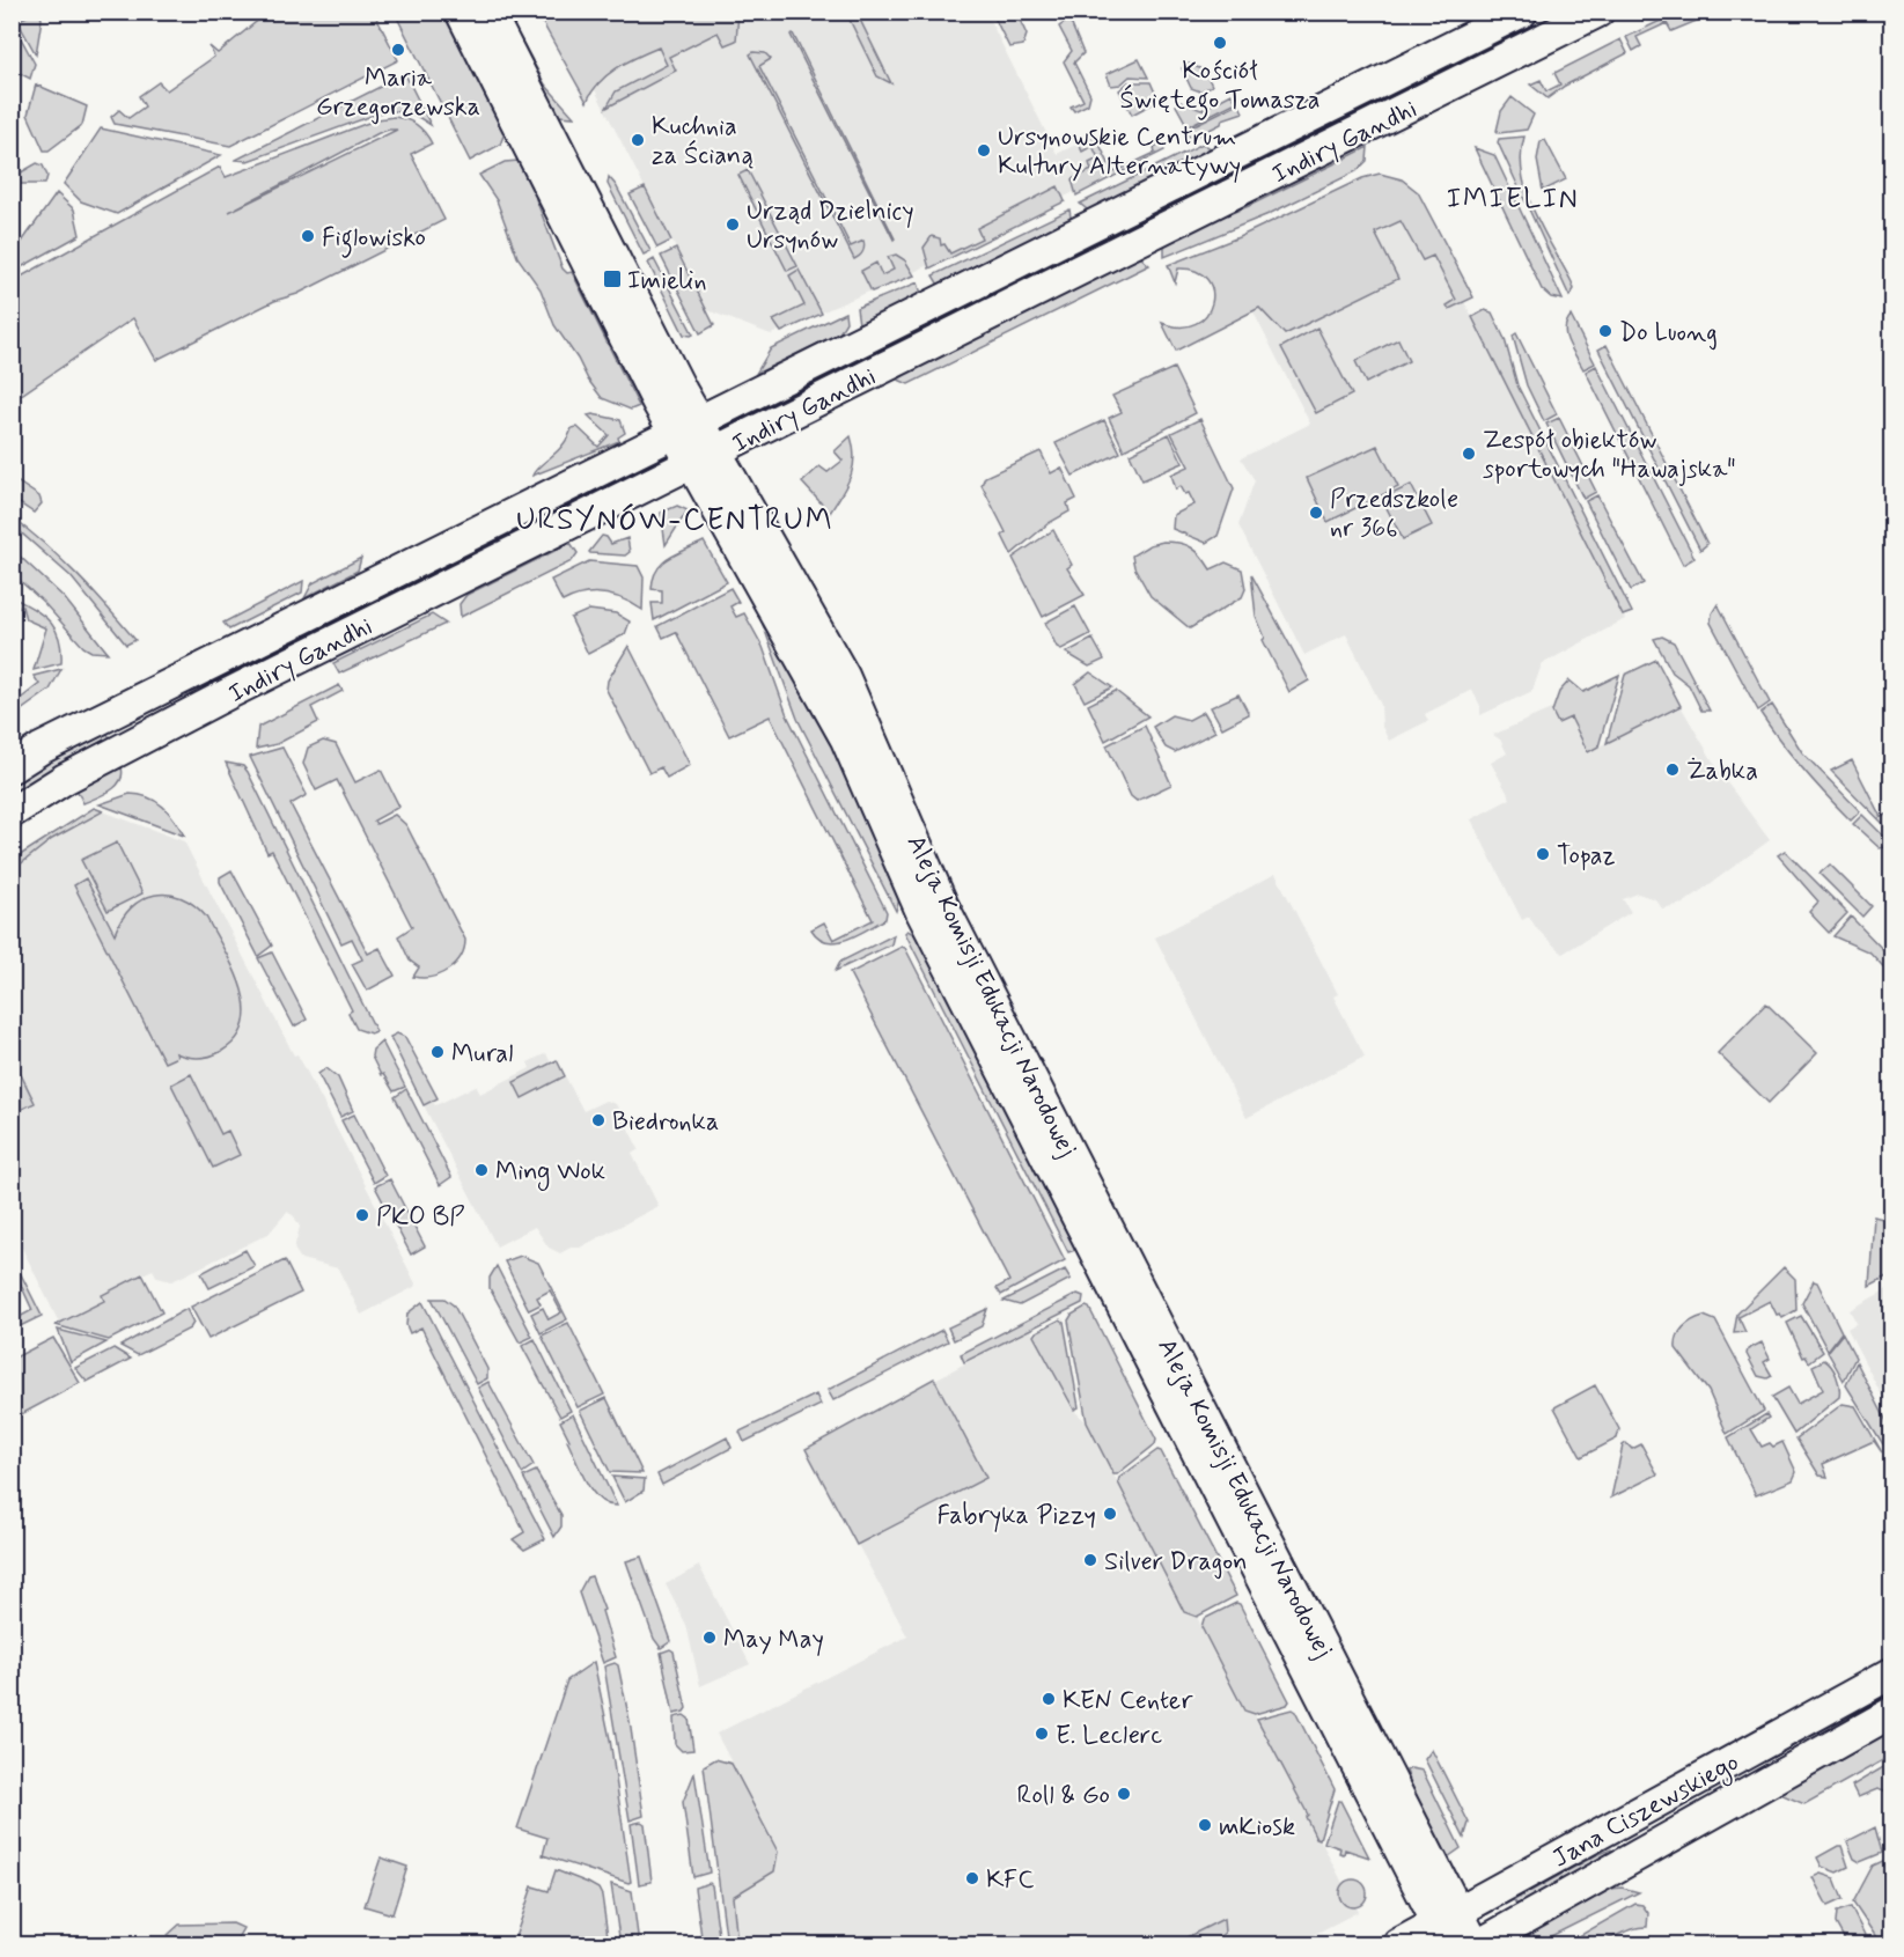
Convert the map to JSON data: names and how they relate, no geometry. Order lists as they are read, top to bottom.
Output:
{
  "streets": {
    "street": ["Indiry Gandhi", "Aleja Komisji Edukacji Narodowej", "Jana Ciszewskiego"]
  },
  "crossings": [
    ["Indiry Gandhi", "Aleja Komisji Edukacji Narodowej"],
    ["Aleja Komisji Edukacji Narodowej", "Jana Ciszewskiego"]
  ],
  "districts": ["IMIELIN", "URSYNÓW-CENTRUM"],
  "places": {
    "other": [
      "Kościół Świętego Tomasza",
      "Maria Grzegorzewska",
      "Kuchnia za Ścianą",
      "Ursynowskie Centrum Kultury Alternatywy",
      "Urząd Dzielnicy Ursynów",
      "Figlowisko",
      "Do Luong",
      "Zespół obiektów sportowych \"Hawajska\"",
      "Przedszkole nr 366",
      "Żabka",
      "Topaz",
      "Mural",
      "Biedronka",
      "Ming Wok",
      "PKO BP",
      "Fabryka Pizzy",
      "Silver Dragon",
      "May May",
      "KEN Center",
      "E. Leclerc",
      "Roll & Go",
      "mKiosk",
      "KFC"
    ],
    "transit": ["Imielin"]
  }
}
